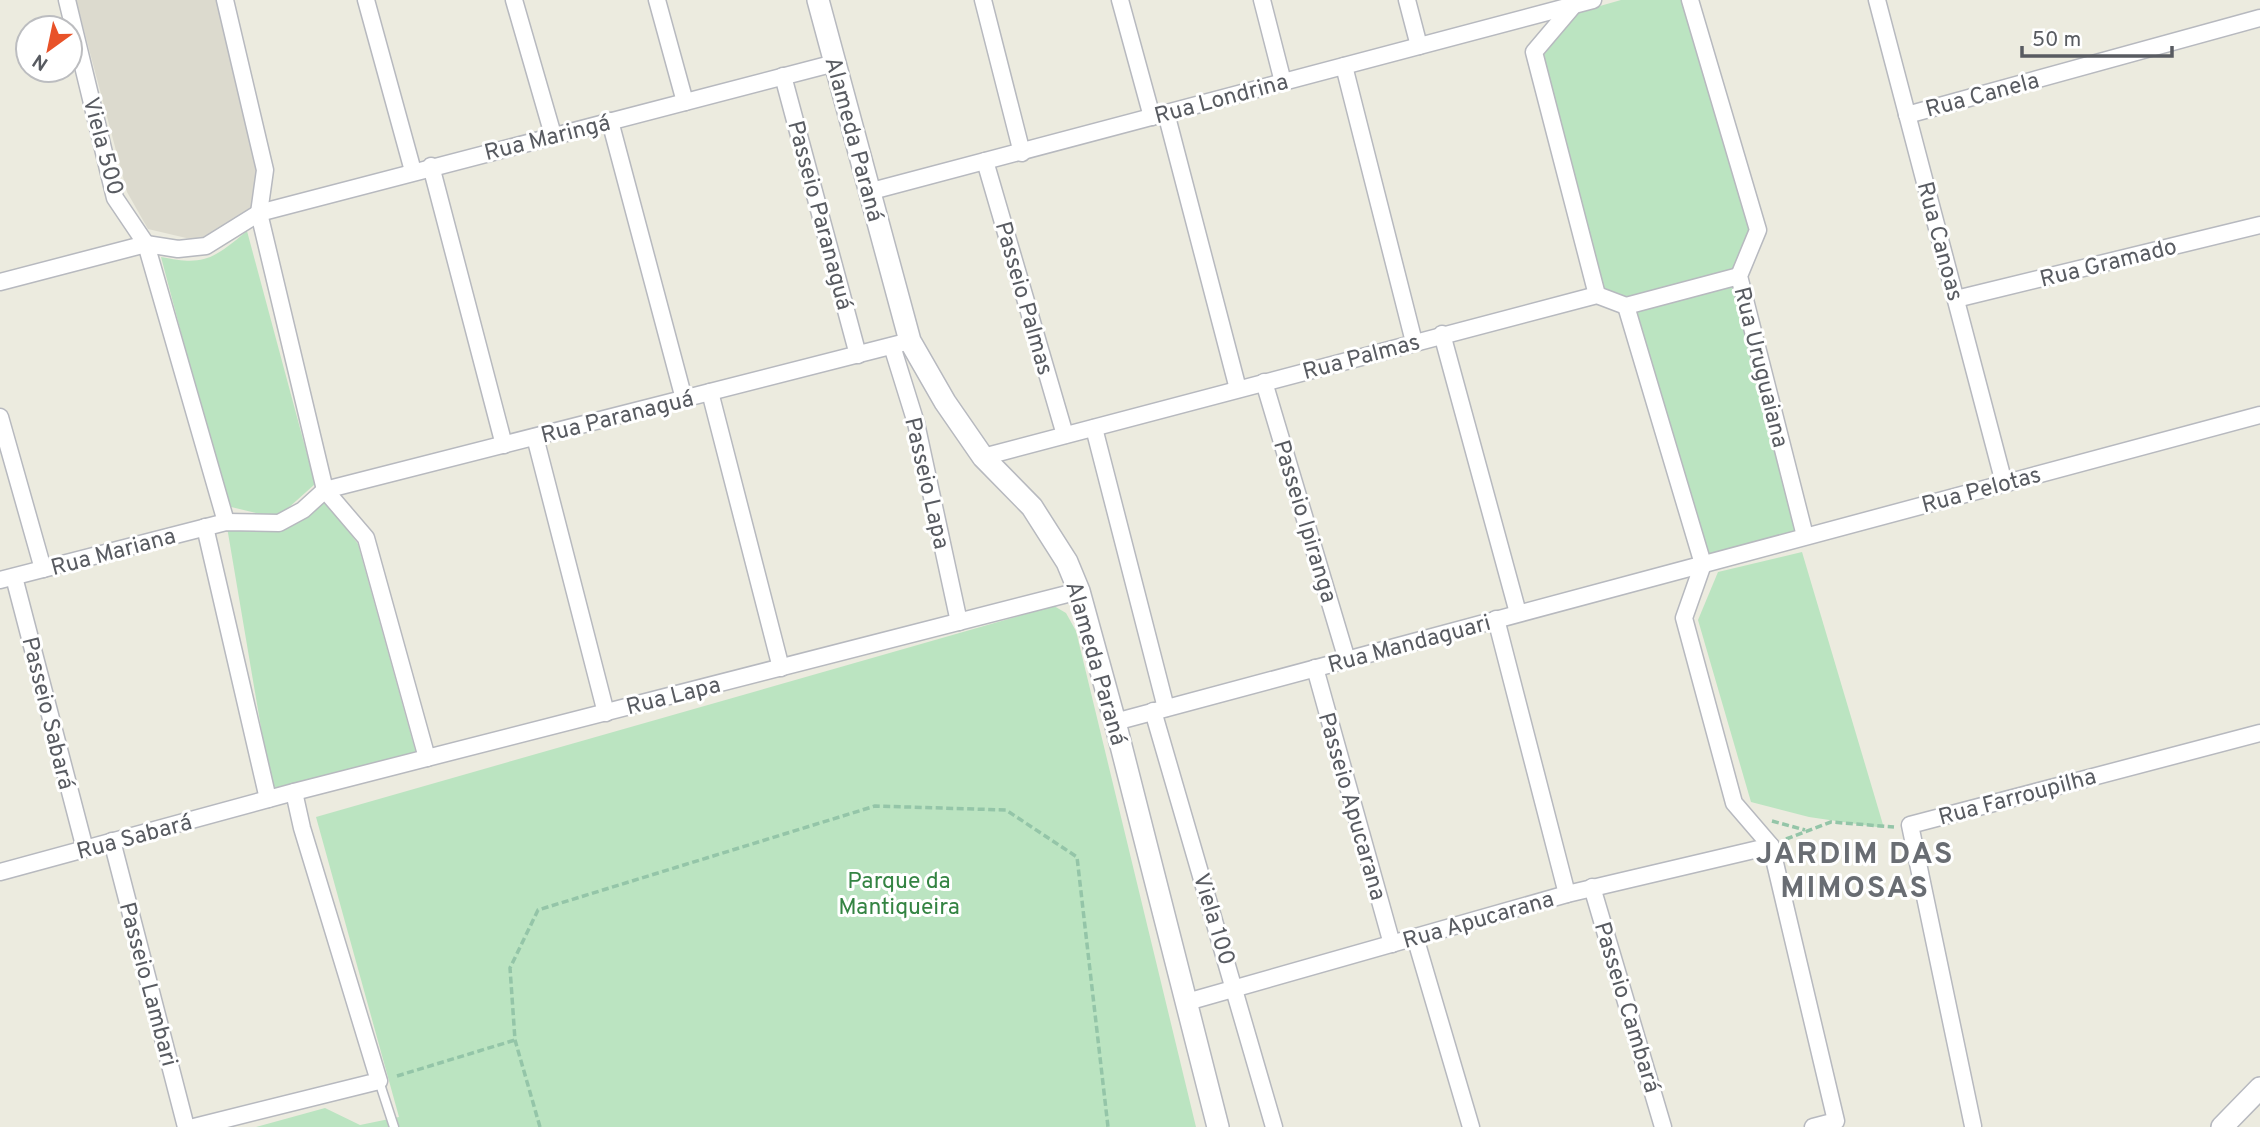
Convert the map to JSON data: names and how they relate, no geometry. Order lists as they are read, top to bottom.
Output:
{
  "streets": {
    "street": [
      "Rua Canela",
      "Rua Londrina",
      "Rua Maringá",
      "Alameda Paraná",
      "Viela 500",
      "Passeio Paranaguá",
      "Rua Canoas",
      "Rua Gramado",
      "Passeio Palmas",
      "Rua Palmas",
      "Rua Uruguaiana",
      "Rua Paranaguá",
      "Passeio Lapa",
      "Rua Pelotas",
      "Passeio Ipiranga",
      "Rua Mariana",
      "Rua Mandaguari",
      "Rua Lapa",
      "Passeio Sabará",
      "Rua Farroupilha",
      "Passeio Apucarana",
      "Rua Sabará",
      "Viela 100",
      "Rua Apucarana",
      "Passeio Lambari",
      "Passeio Cambará"
    ]
  },
  "crossings": [
    ["Rua Canela", "Rua Canoas"],
    ["Rua Londrina", "Alameda Paraná"],
    ["Rua Londrina", "Passeio Palmas"],
    ["Rua Maringá", "Alameda Paraná"],
    ["Rua Maringá", "Viela 500"],
    ["Rua Maringá", "Passeio Paranaguá"],
    ["Alameda Paraná", "Rua Palmas"],
    ["Alameda Paraná", "Rua Paranaguá"],
    ["Alameda Paraná", "Passeio Lapa"],
    ["Alameda Paraná", "Rua Mandaguari"],
    ["Alameda Paraná", "Rua Lapa"],
    ["Alameda Paraná", "Rua Apucarana"],
    ["Viela 500", "Rua Mariana"],
    ["Passeio Paranaguá", "Rua Paranaguá"],
    ["Rua Canoas", "Rua Gramado"],
    ["Rua Canoas", "Rua Pelotas"],
    ["Passeio Palmas", "Rua Palmas"],
    ["Rua Palmas", "Passeio Ipiranga"],
    ["Rua Uruguaiana", "Rua Pelotas"],
    ["Rua Paranaguá", "Passeio Lapa"],
    ["Rua Paranaguá", "Rua Mariana"],
    ["Passeio Lapa", "Rua Lapa"],
    ["Rua Pelotas", "Rua Mandaguari"],
    ["Passeio Ipiranga", "Rua Mandaguari"],
    ["Rua Mariana", "Passeio Sabará"],
    ["Rua Mandaguari", "Passeio Apucarana"],
    ["Rua Mandaguari", "Viela 100"],
    ["Rua Lapa", "Rua Sabará"],
    ["Passeio Sabará", "Rua Sabará"],
    ["Passeio Apucarana", "Rua Apucarana"],
    ["Rua Sabará", "Passeio Lambari"],
    ["Viela 100", "Rua Apucarana"],
    ["Rua Apucarana", "Passeio Cambará"]
  ],
  "districts": ["JARDIM DAS MIMOSAS"],
  "parks": ["Parque da Mantiqueira"],
  "scale_bar": "50 m",
  "north": "bottom left"
}
